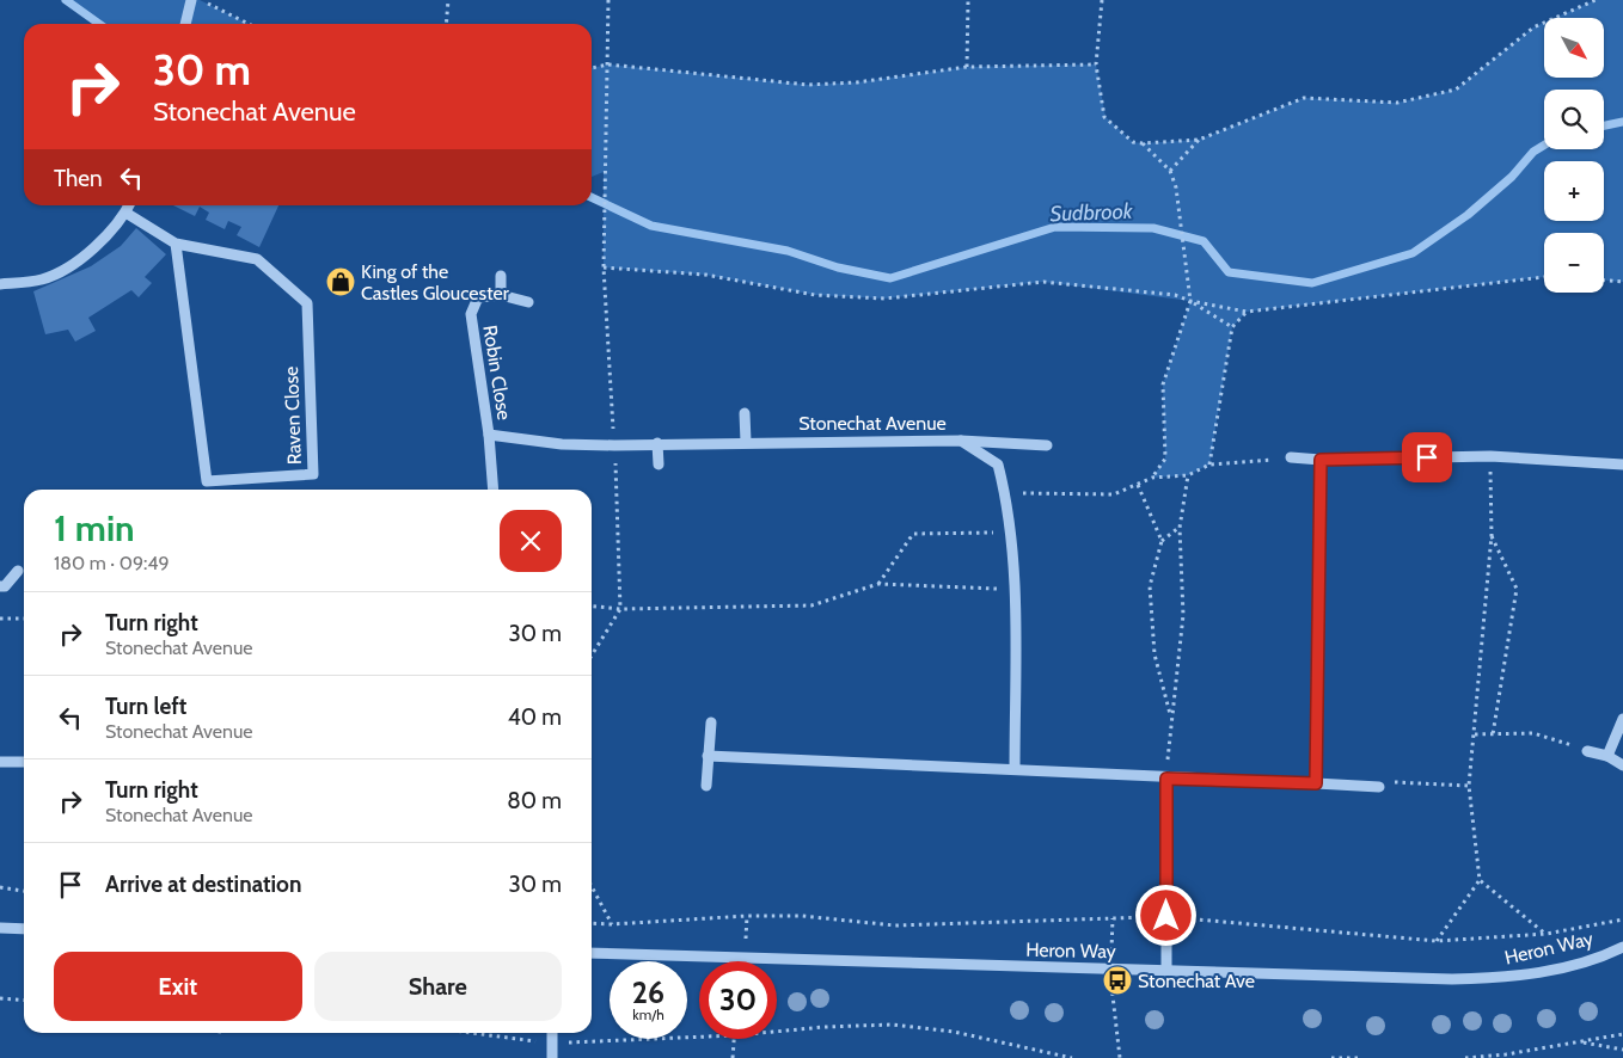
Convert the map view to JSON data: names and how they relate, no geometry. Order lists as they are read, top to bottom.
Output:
{
  "streets": {
    "street": [
      "Robin Close",
      "Raven Close",
      "Stonechat Avenue",
      "Heron Way"
    ]
  },
  "crossings": [
    ["Robin Close", "Stonechat Avenue"]
  ],
  "water": ["Sudbrook"],
  "places": {
    "shop": ["King of the Castles Gloucester"],
    "bus stop": ["Stonechat Ave"]
  },
  "north": "bottom right",
  "page": {
    "map_buttons": ["+", "−"],
    "turn": ["30 m", "Stonechat Avenue"],
    "then": "Then",
    "heading": ["1 min", "180 m · 09:49"],
    "list": [
      {
        "name": "Turn right",
        "note": "Stonechat Avenue",
        "value": "30 m"
      },
      {
        "name": "Turn left",
        "note": "Stonechat Avenue",
        "value": "40 m"
      },
      {
        "name": "Turn right",
        "note": "Stonechat Avenue",
        "value": "80 m"
      },
      {
        "name": "Arrive at destination",
        "value": "30 m"
      }
    ],
    "buttons": ["Exit", "Share"],
    "speed": "26 km/h",
    "limit": "30"
  }
}
